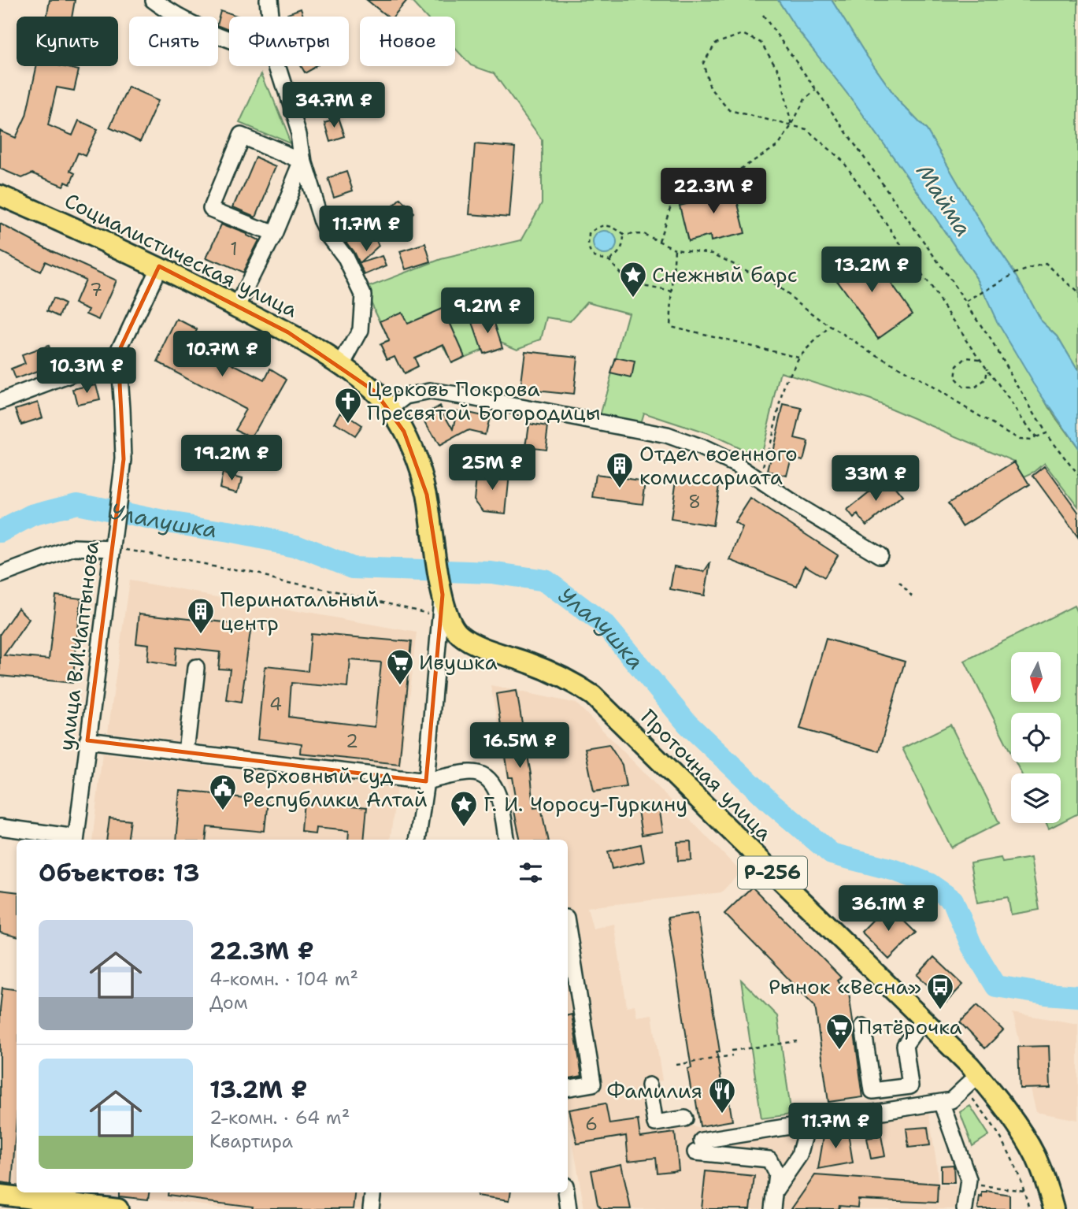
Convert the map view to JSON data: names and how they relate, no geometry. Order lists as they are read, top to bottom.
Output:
{
  "streets": {
    "main road": ["Социалистическая улица", "Проточная улица", "Р-256"],
    "street": ["улица В.И.Чаптынова"]
  },
  "crossings": [
    ["Социалистическая улица", "улица В.И.Чаптынова"],
    ["Социалистическая улица", "Проточная улица"]
  ],
  "water": ["Майма", "Улалушка"],
  "places": {
    "place": ["Снежный барс", "Г. И. Чоросу-Гуркину"],
    "church": ["Церковь Покрова Пресвятой Богородицы"],
    "building": ["Отдел военного комиссариата", "Перинатальный центр"],
    "supermarket": ["Ивушка", "Пятёрочка"],
    "public building": ["Верховный суд Республики Алтай"],
    "bus stop": ["Рынок «Весна»"],
    "restaurant": ["Фамилия"]
  },
  "house_numbers": [
    "1",
    "7",
    "8",
    "4",
    "2",
    "6"
  ],
  "north": "bottom",
  "page": {
    "chip": [
      "Купить",
      "Снять",
      "Фильтры",
      "Новое"
    ],
    "price": [
      "34.7M ₽",
      "22.3M ₽",
      "11.7M ₽",
      "13.2M ₽",
      "9.2M ₽",
      "10.7M ₽",
      "10.3M ₽",
      "19.2M ₽",
      "25M ₽",
      "33M ₽",
      "16.5M ₽",
      "36.1M ₽",
      "11.7M ₽"
    ],
    "heading": "Объектов: 13",
    "list": [
      {
        "name": "22.3M ₽",
        "note": "4-комн. · 104 m² · Дом"
      },
      {
        "name": "13.2M ₽",
        "note": "2-комн. · 64 m² · Квартира"
      }
    ]
  }
}
